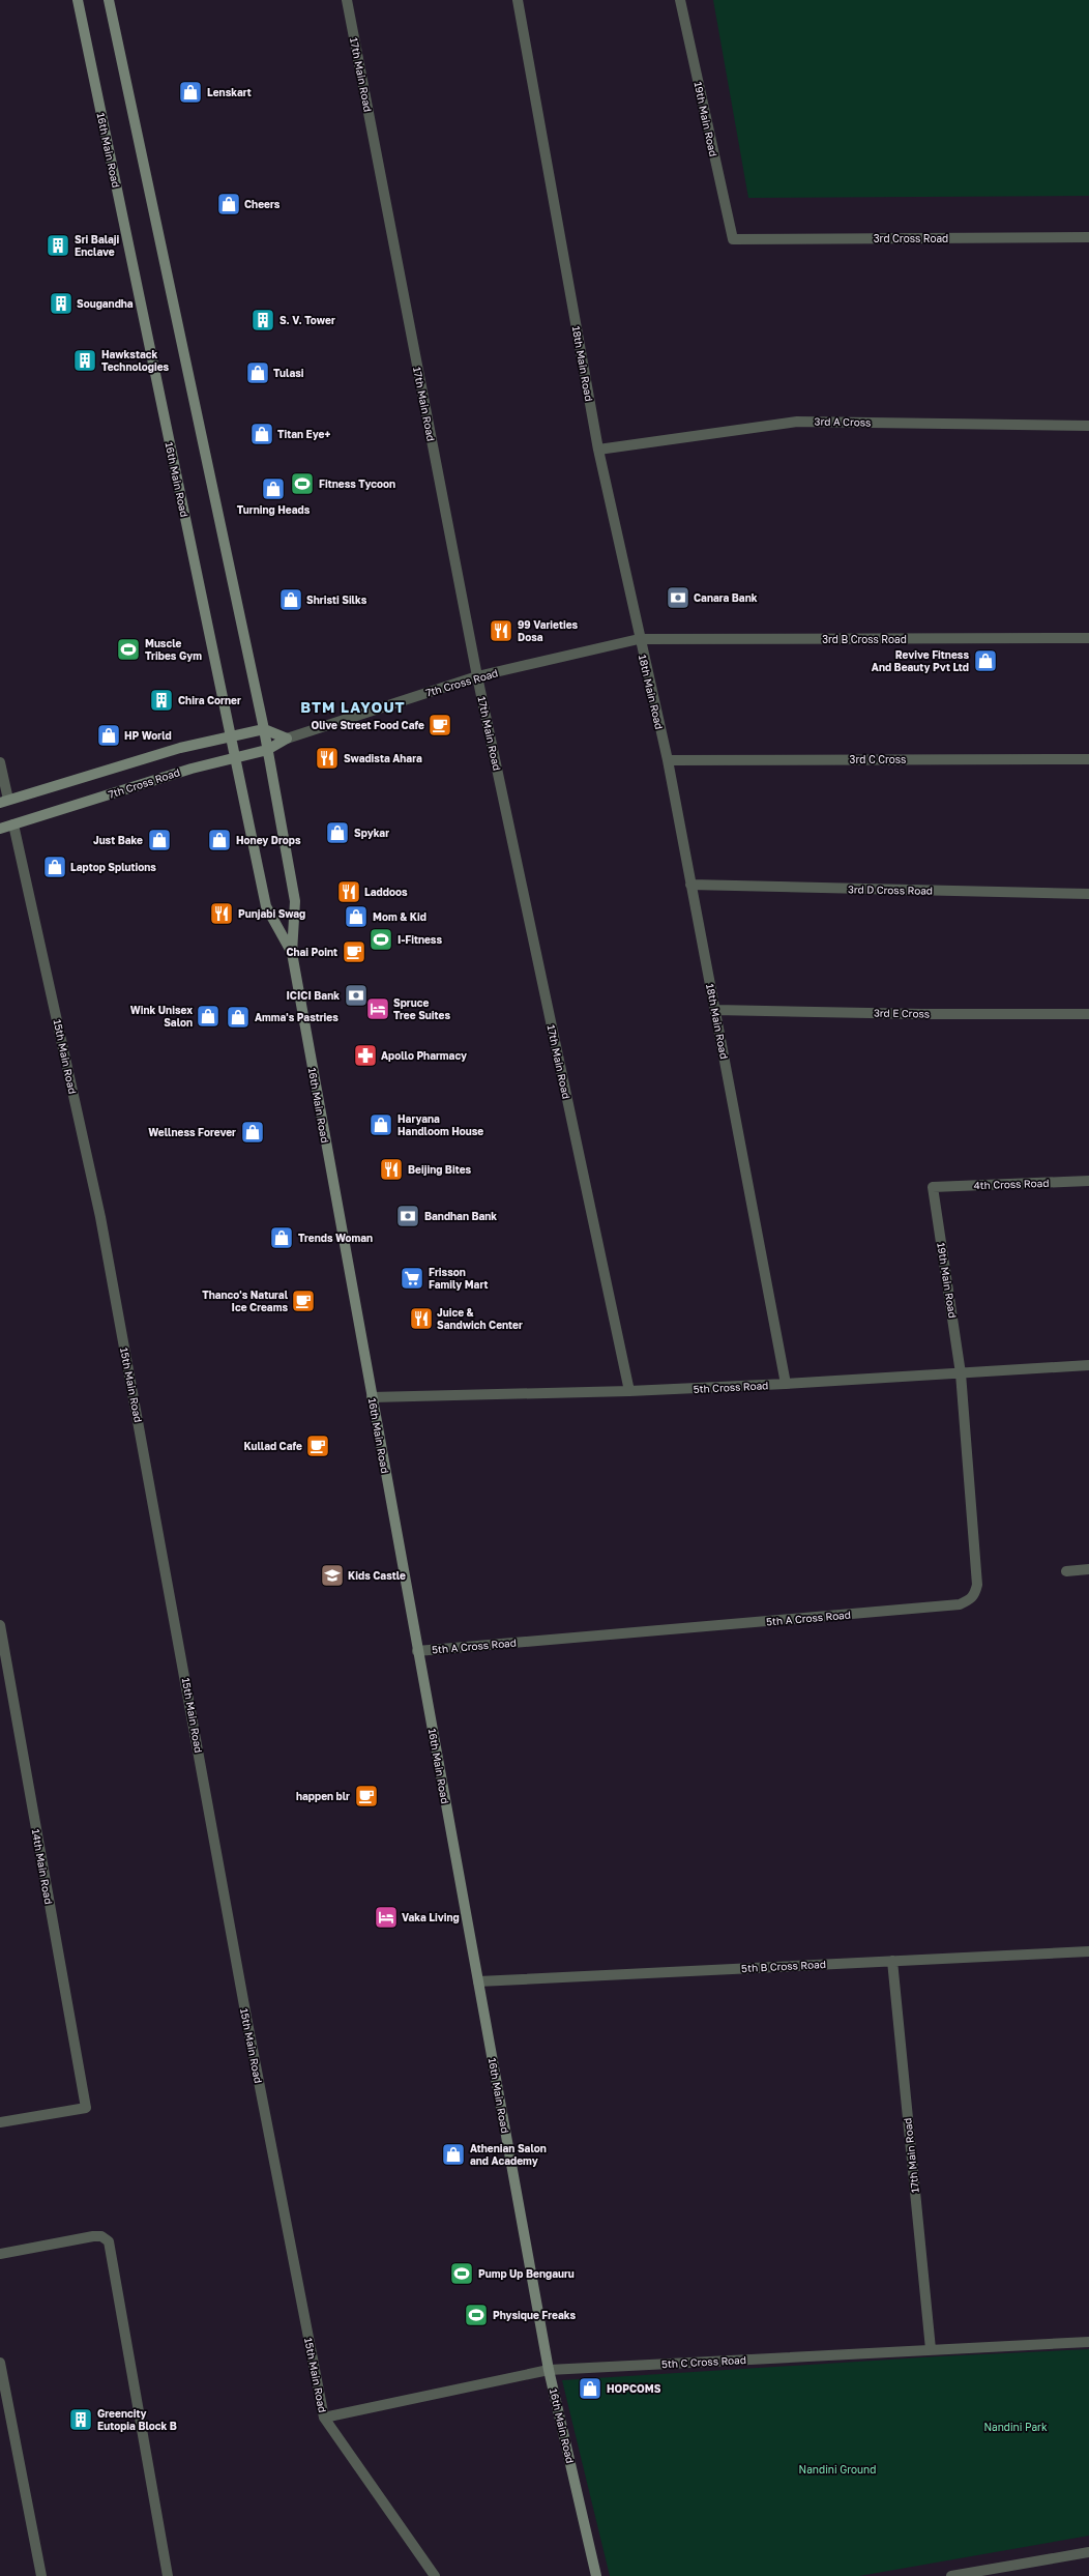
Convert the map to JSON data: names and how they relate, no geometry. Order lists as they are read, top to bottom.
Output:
{
  "streets": {
    "street": [
      "17th Main Road",
      "19th Main Road",
      "16th Main Road",
      "3rd Cross Road",
      "18th Main Road",
      "3rd A Cross",
      "3rd B Cross Road",
      "7th Cross Road",
      "3rd C Cross",
      "3rd D Cross Road",
      "3rd E Cross",
      "15th Main Road",
      "4th Cross Road",
      "5th Cross Road",
      "5th A Cross Road",
      "14th Main Road",
      "5th B Cross Road",
      "5th C Cross Road"
    ]
  },
  "crossings": [
    ["17th Main Road", "7th Cross Road"],
    ["17th Main Road", "5th Cross Road"],
    ["17th Main Road", "5th B Cross Road"],
    ["17th Main Road", "5th C Cross Road"],
    ["19th Main Road", "3rd Cross Road"],
    ["19th Main Road", "4th Cross Road"],
    ["19th Main Road", "5th Cross Road"],
    ["19th Main Road", "5th A Cross Road"],
    ["16th Main Road", "7th Cross Road"],
    ["16th Main Road", "5th Cross Road"],
    ["16th Main Road", "5th A Cross Road"],
    ["16th Main Road", "5th B Cross Road"],
    ["16th Main Road", "5th C Cross Road"],
    ["18th Main Road", "3rd A Cross"],
    ["18th Main Road", "3rd B Cross Road"],
    ["18th Main Road", "7th Cross Road"],
    ["18th Main Road", "3rd C Cross"],
    ["18th Main Road", "3rd D Cross Road"],
    ["18th Main Road", "3rd E Cross"],
    ["18th Main Road", "5th Cross Road"],
    ["3rd B Cross Road", "7th Cross Road"],
    ["7th Cross Road", "15th Main Road"],
    ["15th Main Road", "5th C Cross Road"],
    ["5th Cross Road", "5th A Cross Road"]
  ],
  "districts": ["BTM LAYOUT"],
  "parks": ["Nandini Park", "Nandini Ground"],
  "places": {
    "shop": [
      "Lenskart",
      "Cheers",
      "Tulasi",
      "Titan Eye+",
      "Turning Heads",
      "Shristi Silks",
      "Revive Fitness And Beauty Pvt Ltd",
      "HP World",
      "Spykar",
      "Just Bake",
      "Honey Drops",
      "Laptop Splutions",
      "Mom & Kid",
      "Wink Unisex Salon",
      "Amma's Pastries",
      "Haryana Handloom House",
      "Wellness Forever",
      "Trends Woman",
      "Athenian Salon and Academy",
      "HOPCOMS"
    ],
    "building": [
      "Sri Balaji Enclave",
      "Sougandha",
      "S. V. Tower",
      "Hawkstack Technologies",
      "Chira Corner",
      "Greencity Eutopia Block B"
    ],
    "sports": [
      "Fitness Tycoon",
      "Muscle Tribes Gym",
      "I-Fitness",
      "Pump Up Bengauru",
      "Physique Freaks"
    ],
    "bank": ["Canara Bank", "ICICI Bank", "Bandhan Bank"],
    "restaurant": [
      "99 Varieties Dosa",
      "Swadista Ahara",
      "Laddoos",
      "Punjabi Swag",
      "Beijing Bites",
      "Juice & Sandwich Center"
    ],
    "cafe": [
      "Olive Street Food Cafe",
      "Chai Point",
      "Thanco's Natural Ice Creams",
      "Kullad Cafe",
      "happen blr"
    ],
    "hotel": ["Spruce Tree Suites", "Vaka Living"],
    "pharmacy": ["Apollo Pharmacy"],
    "supermarket": ["Frisson Family Mart"],
    "school or university": ["Kids Castle"]
  }
}
